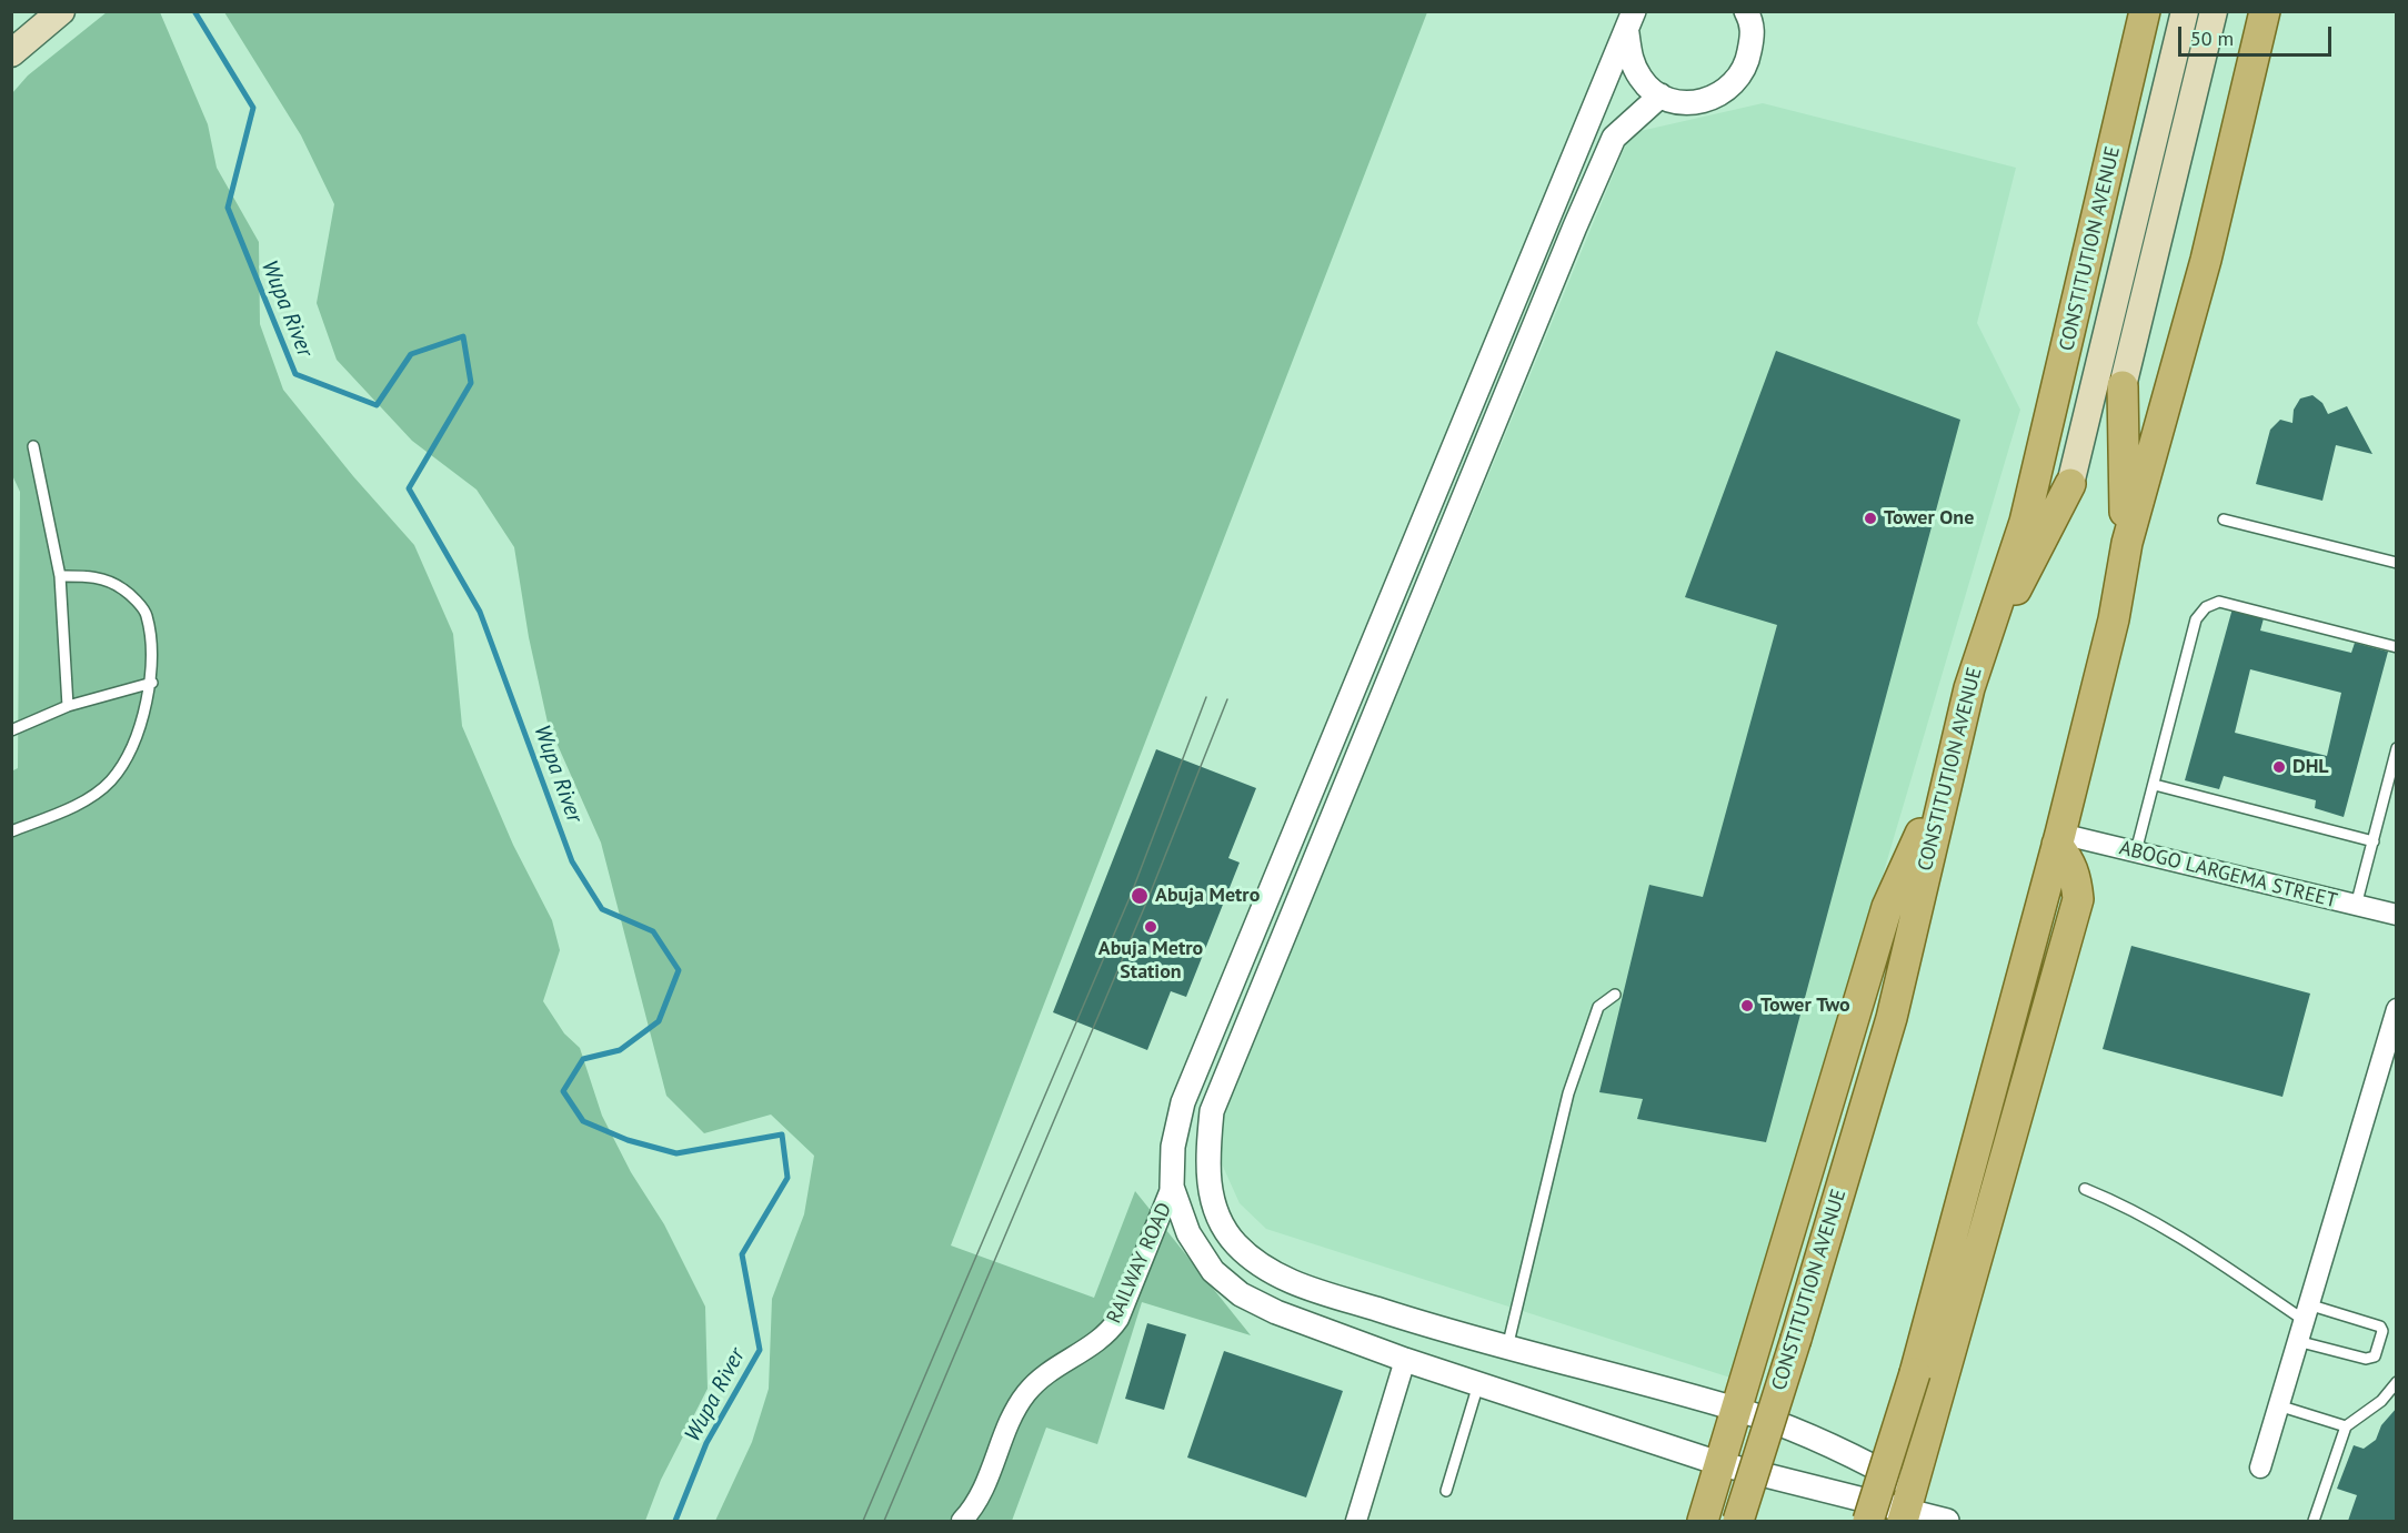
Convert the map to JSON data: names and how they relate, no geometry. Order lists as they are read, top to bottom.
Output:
{
  "streets": {
    "main road": ["CONSTITUTION AVENUE"],
    "street": ["ABOGO LARGEMA STREET", "RAILWAY ROAD"]
  },
  "water": ["Wupa River"],
  "places": [
    "Tower One",
    "DHL",
    "Abuja Metro",
    "Abuja Metro Station",
    "Tower Two"
  ],
  "scale_bar": "50 m"
}
